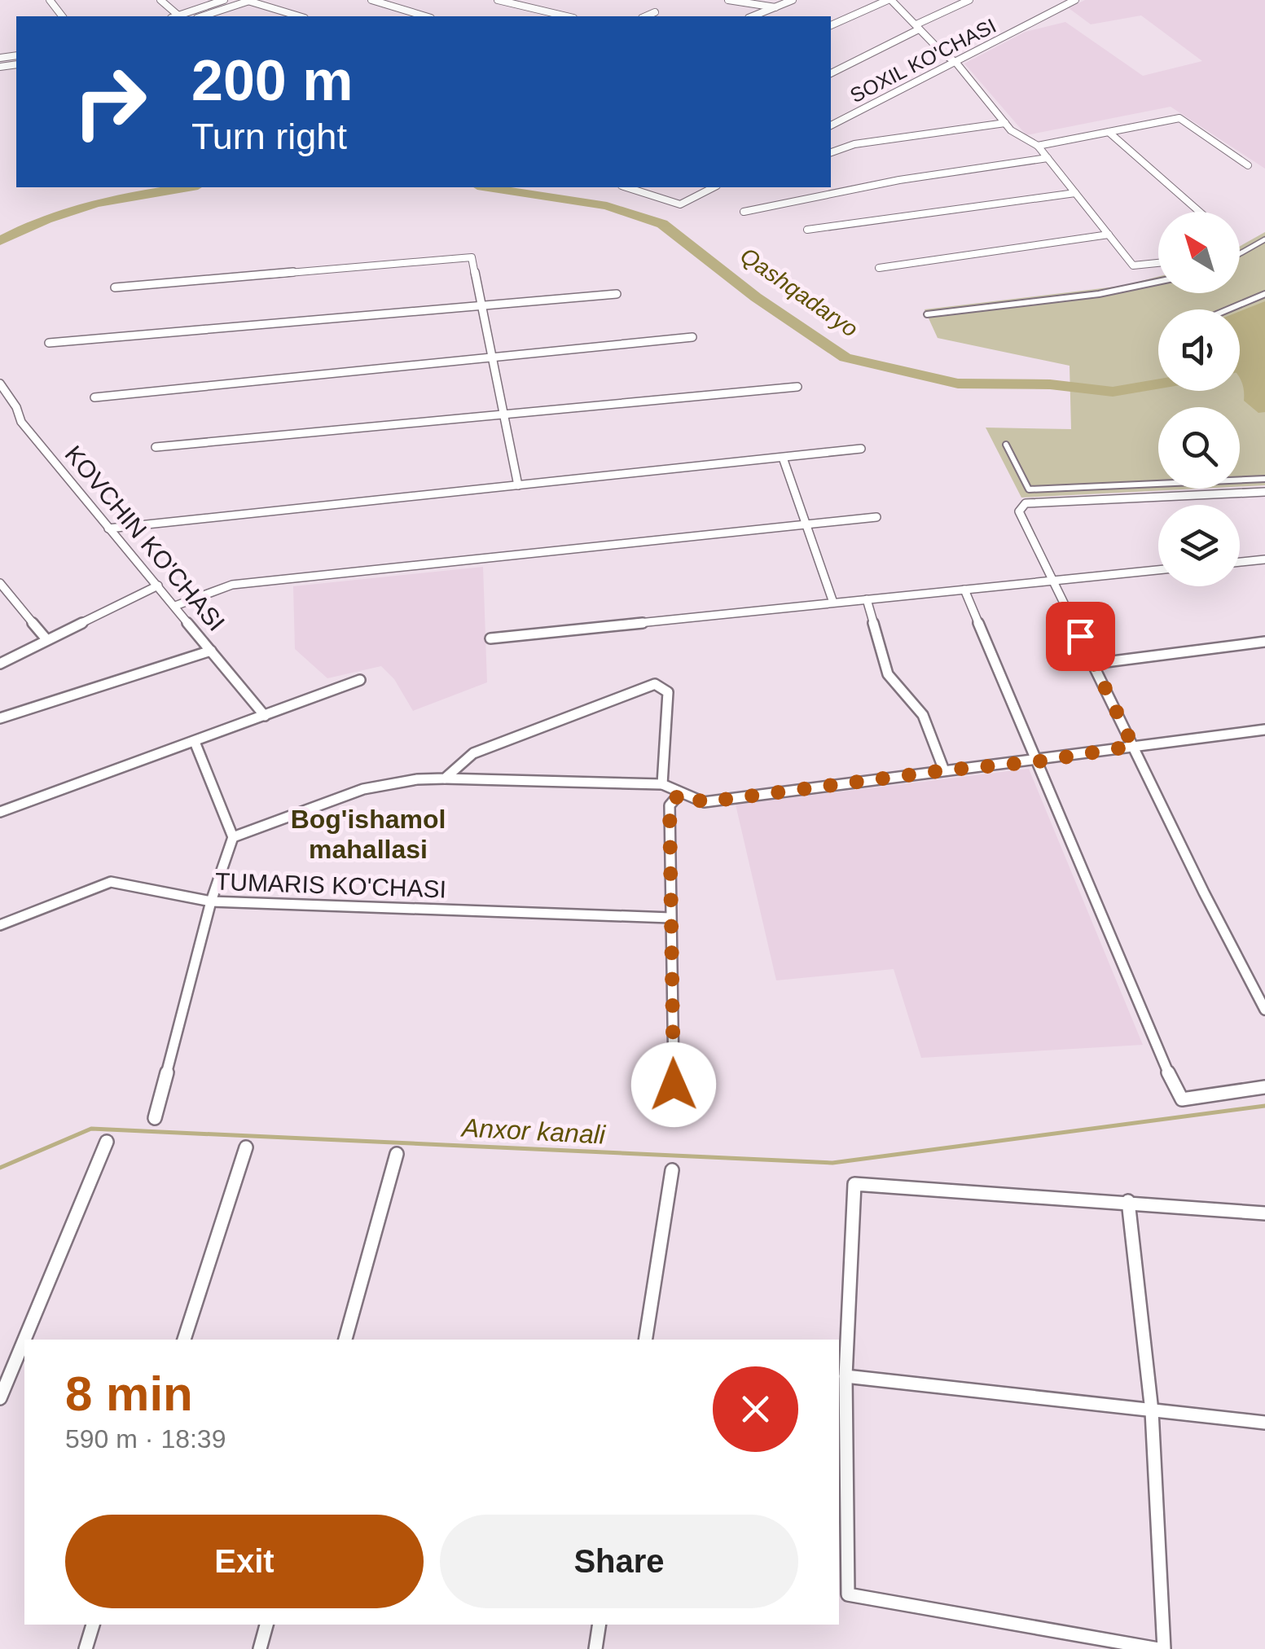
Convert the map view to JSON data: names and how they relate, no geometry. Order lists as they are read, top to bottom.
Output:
{
  "streets": {
    "street": ["SOXIL KO'CHASI", "KOVCHIN KO'CHASI", "TUMARIS KO'CHASI"]
  },
  "districts": ["Bog'ishamol mahallasi"],
  "water": ["Qashqadaryo", "Anxor kanali"],
  "north": "top left",
  "page": {
    "turn": ["200 m", "Turn right"],
    "heading": ["8 min", "590 m · 18:39"],
    "buttons": ["Exit", "Share"]
  }
}
